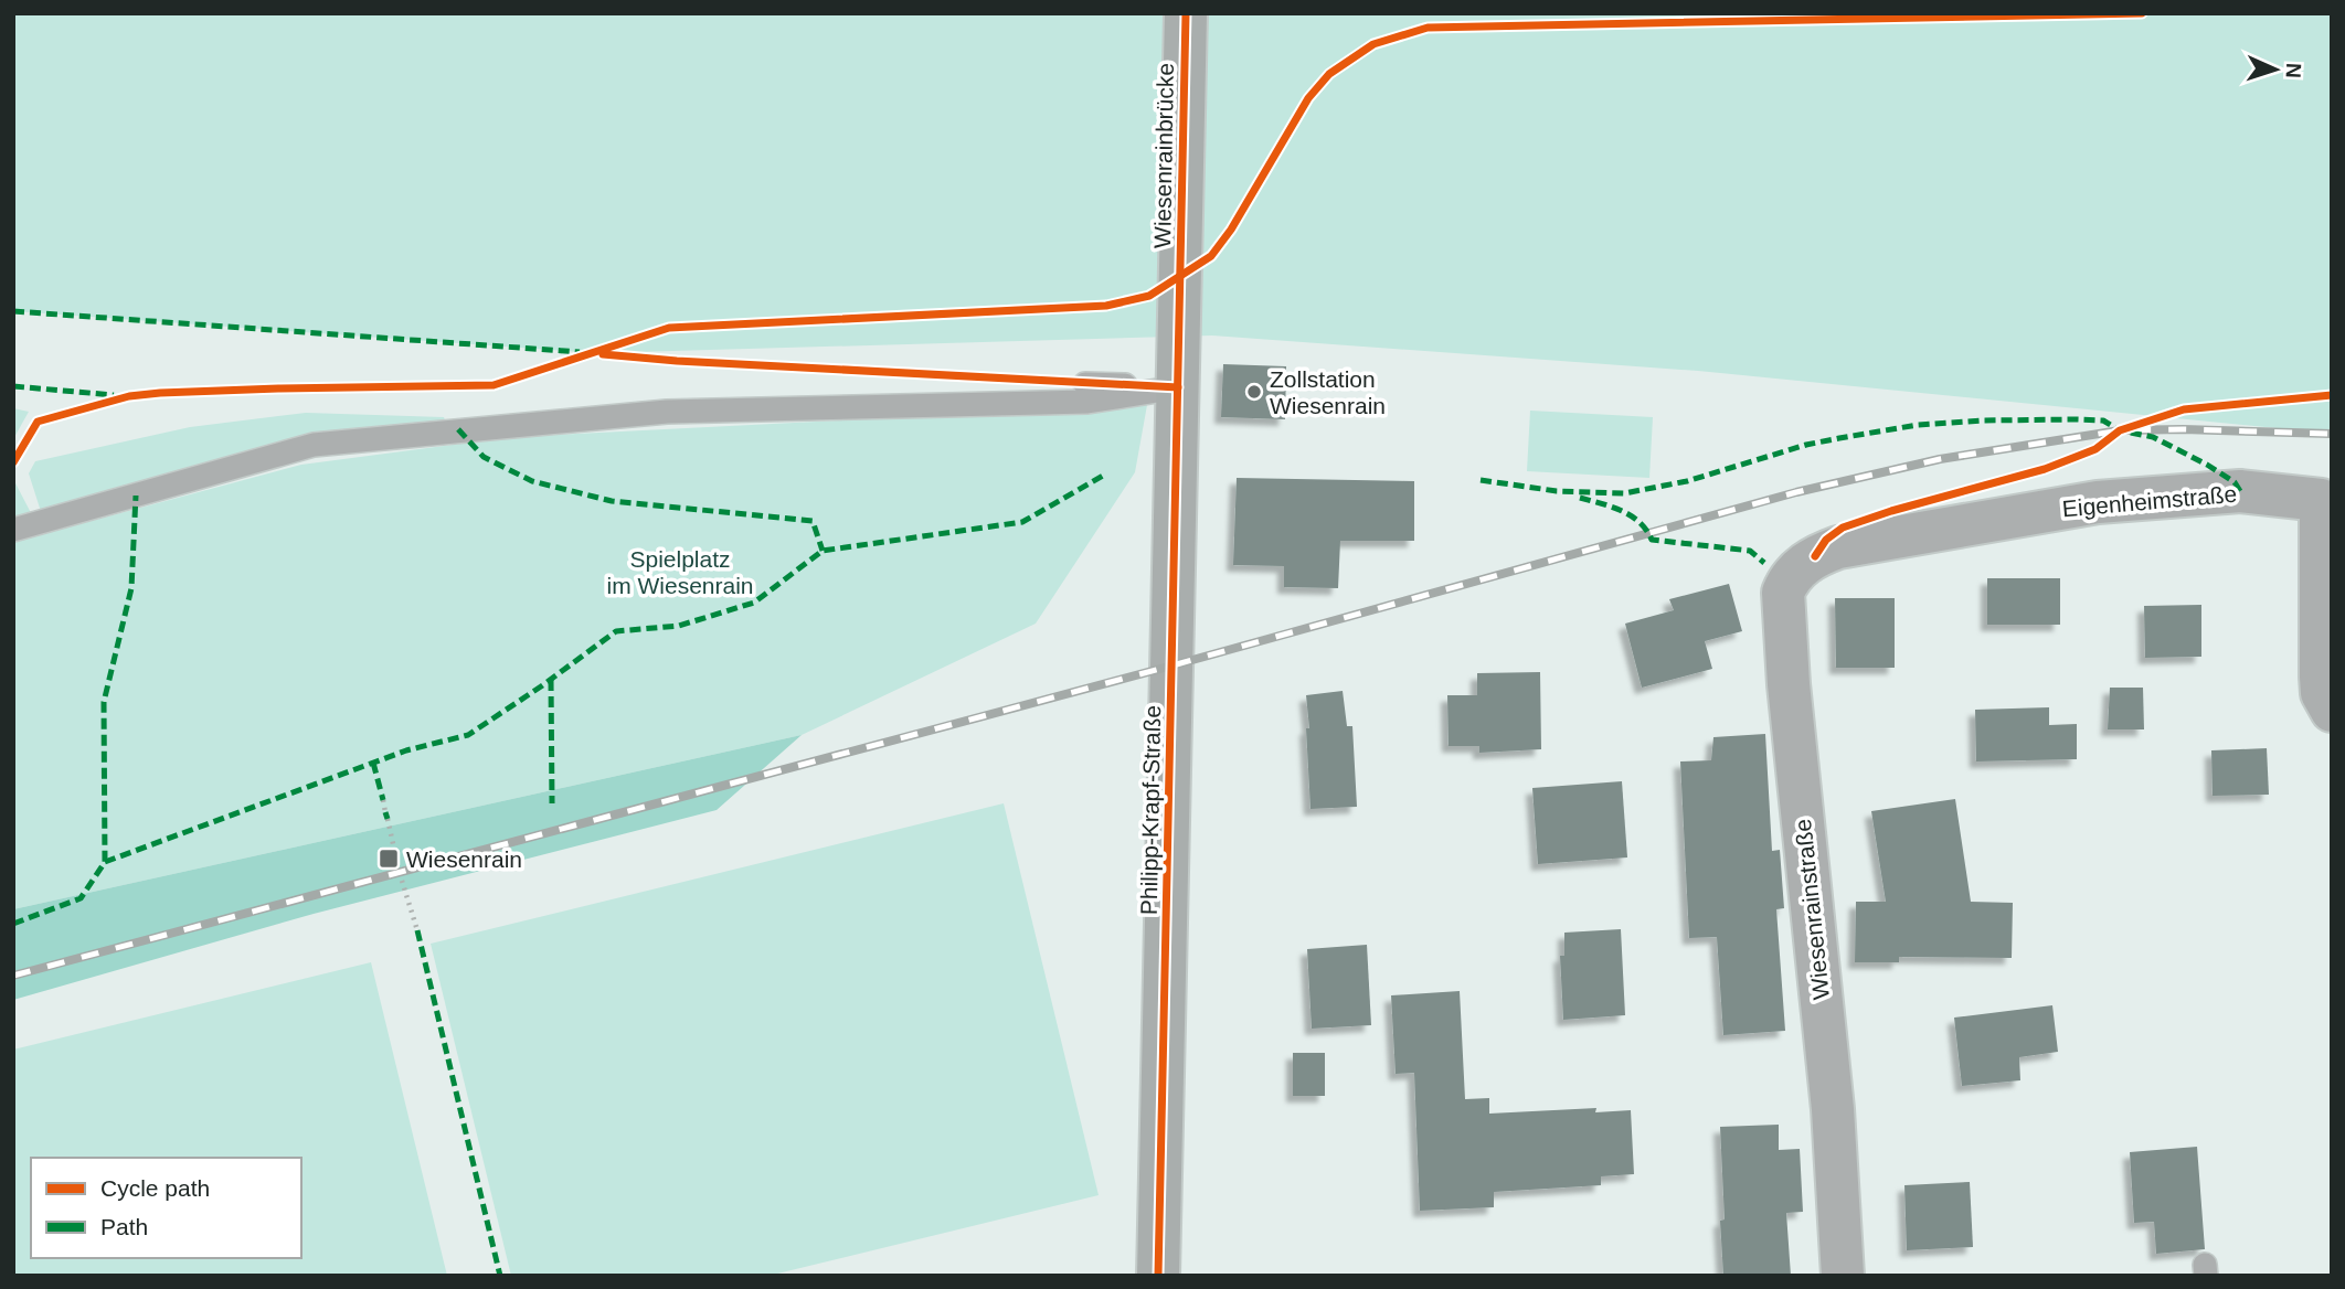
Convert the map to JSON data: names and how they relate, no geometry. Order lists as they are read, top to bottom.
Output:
{
  "streets": {
    "street": [
      "Wiesenrainbrücke",
      "Eigenheimstraße",
      "Philipp-Krapf-Straße",
      "Wiesenrainstraße"
    ]
  },
  "crossings": [
    ["Wiesenrainbrücke", "Philipp-Krapf-Straße"],
    ["Eigenheimstraße", "Wiesenrainstraße"]
  ],
  "parks": ["Spielplatz im Wiesenrain"],
  "places": {
    "other": ["Zollstation Wiesenrain"],
    "transit": ["Wiesenrain"]
  },
  "legend": ["Cycle path", "Path"],
  "north": "right"
}
